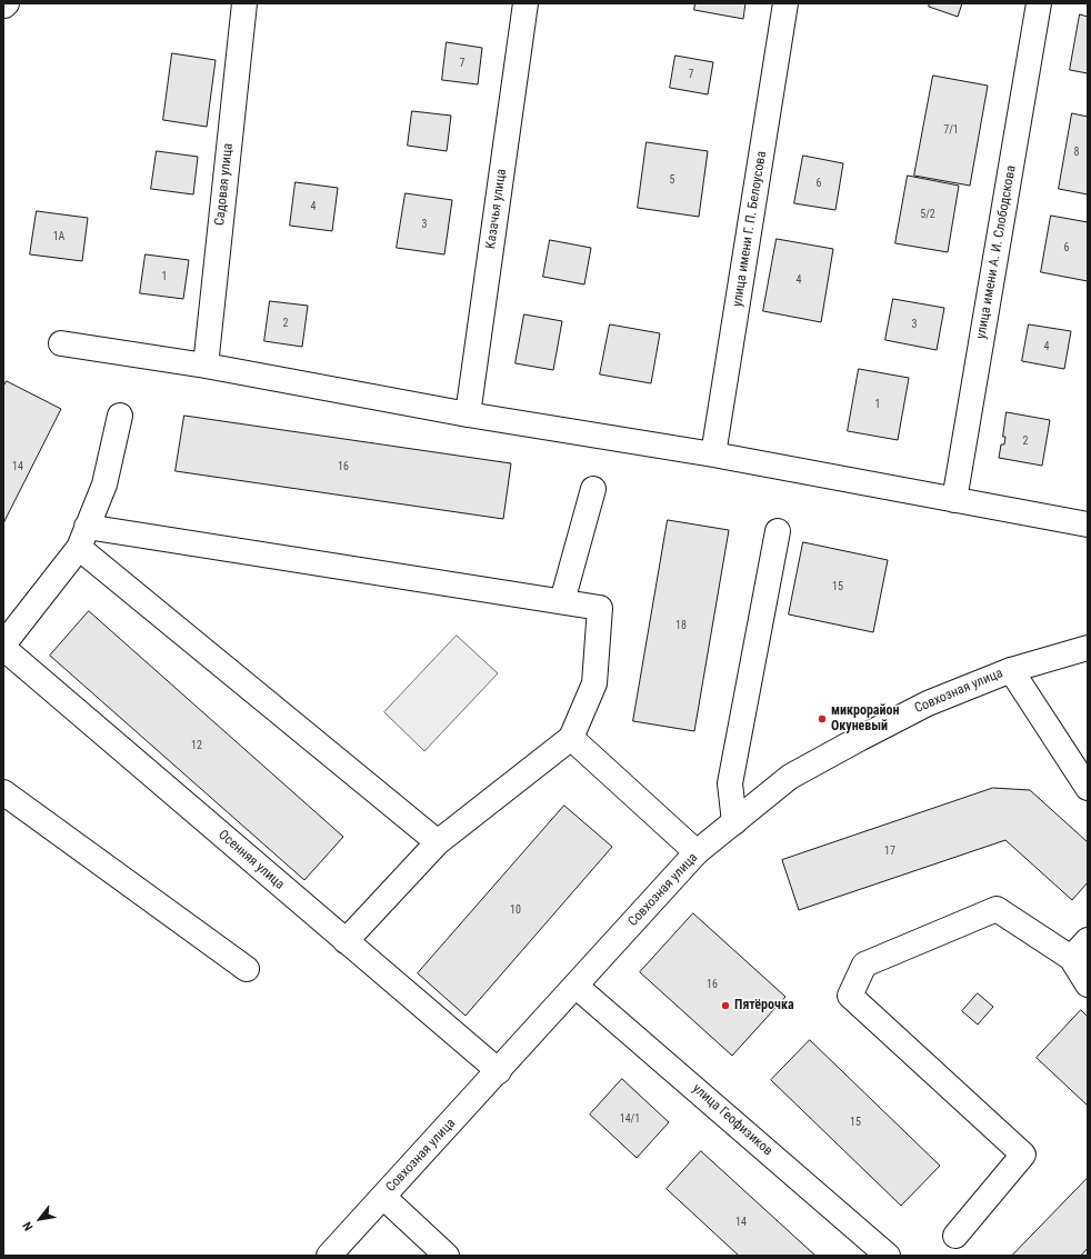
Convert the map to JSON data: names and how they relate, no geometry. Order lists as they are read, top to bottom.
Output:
{
  "streets": {
    "street": [
      "Садовая улица",
      "Казачья улица",
      "улица имени Г. П. Белоусова",
      "улица имени А. И. Слободскова",
      "Совхозная улица",
      "Осенняя улица",
      "улица Геофизиков"
    ]
  },
  "crossings": [
    ["Совхозная улица", "Осенняя улица"],
    ["Совхозная улица", "улица Геофизиков"]
  ],
  "places": ["микрорайон Окуневый", "Пятёрочка"],
  "house_numbers": [
    "7",
    "7",
    "7/1",
    "8",
    "5",
    "6",
    "4",
    "5/2",
    "3",
    "1А",
    "6",
    "1",
    "4",
    "2",
    "3",
    "4",
    "1",
    "2",
    "14",
    "16",
    "15",
    "18",
    "12",
    "17",
    "10",
    "16",
    "14/1",
    "15",
    "14"
  ],
  "north": "bottom left"
}
